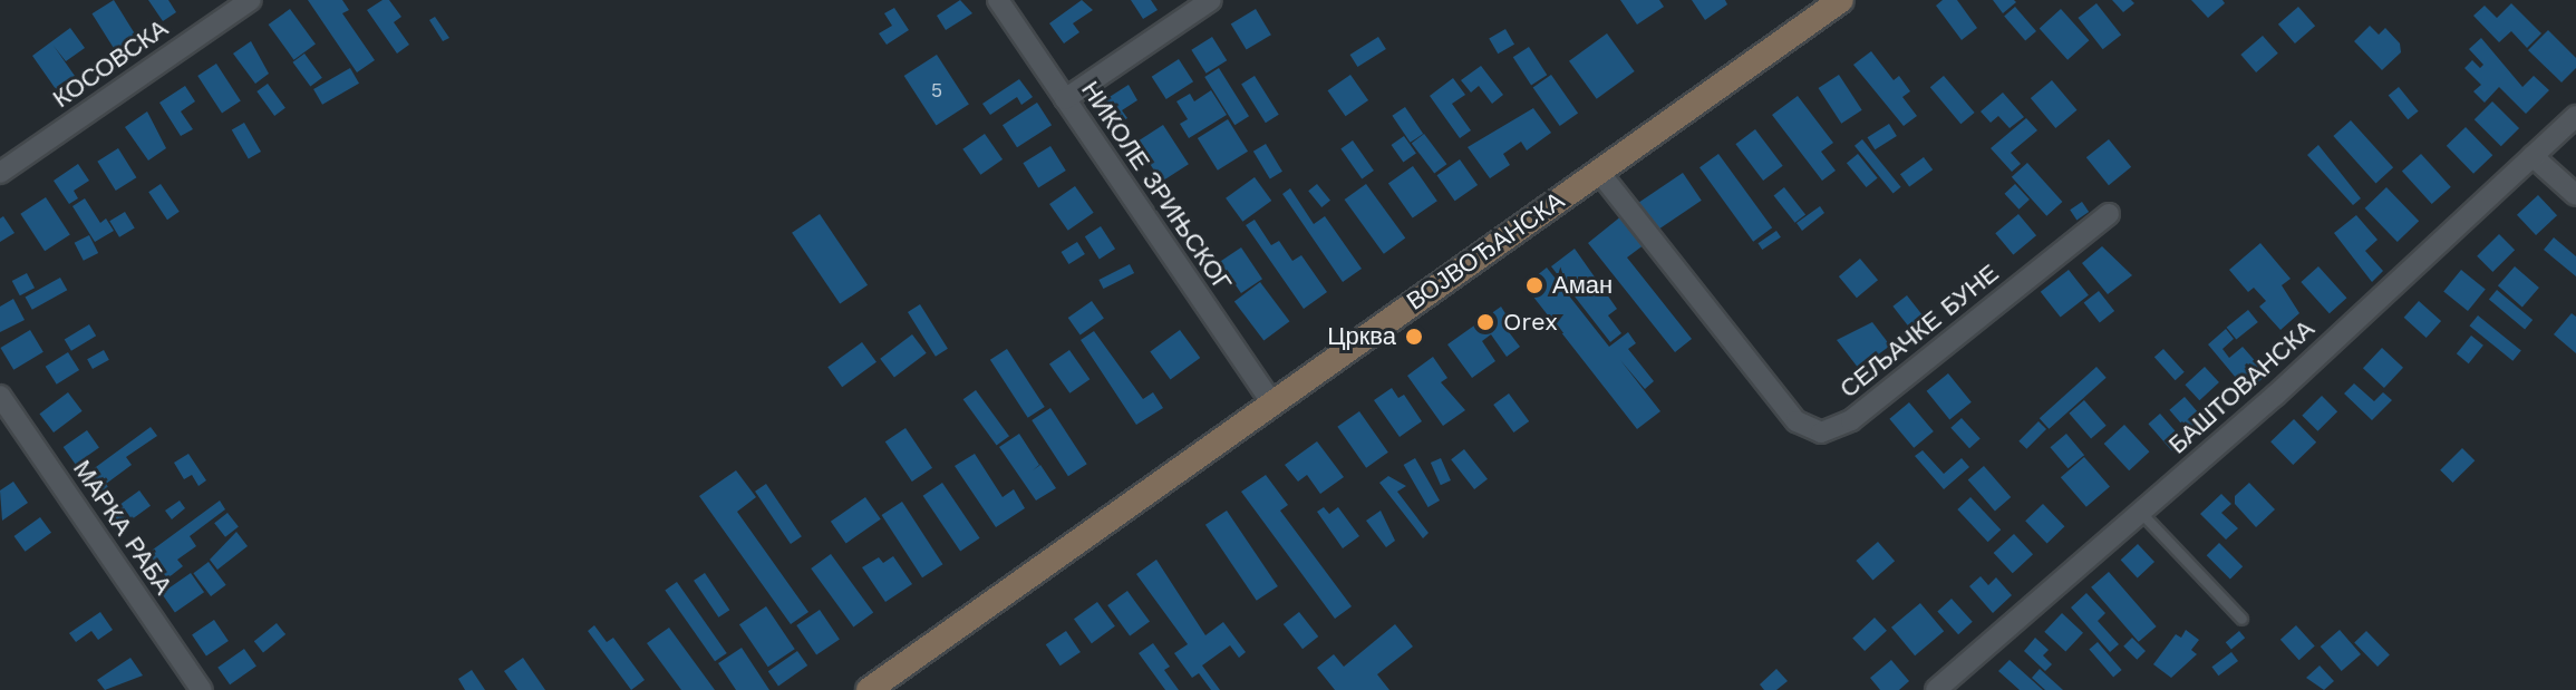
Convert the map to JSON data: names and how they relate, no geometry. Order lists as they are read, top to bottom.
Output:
{
  "streets": {
    "main road": ["ВОЈВОЂАНСКА"],
    "street": [
      "КОСОВСКА",
      "НИКОЛЕ ЗРИЊСКОГ",
      "СЕЉАЧКЕ БУНЕ",
      "БАШТОВАНСКА",
      "МАРКА РАБА"
    ]
  },
  "crossings": [
    ["НИКОЛЕ ЗРИЊСКОГ", "ВОЈВОЂАНСКА"],
    ["ВОЈВОЂАНСКА", "СЕЉАЧКЕ БУНЕ"]
  ],
  "places": ["Аман", "Orex", "Црква"],
  "house_numbers": ["5"]
}
